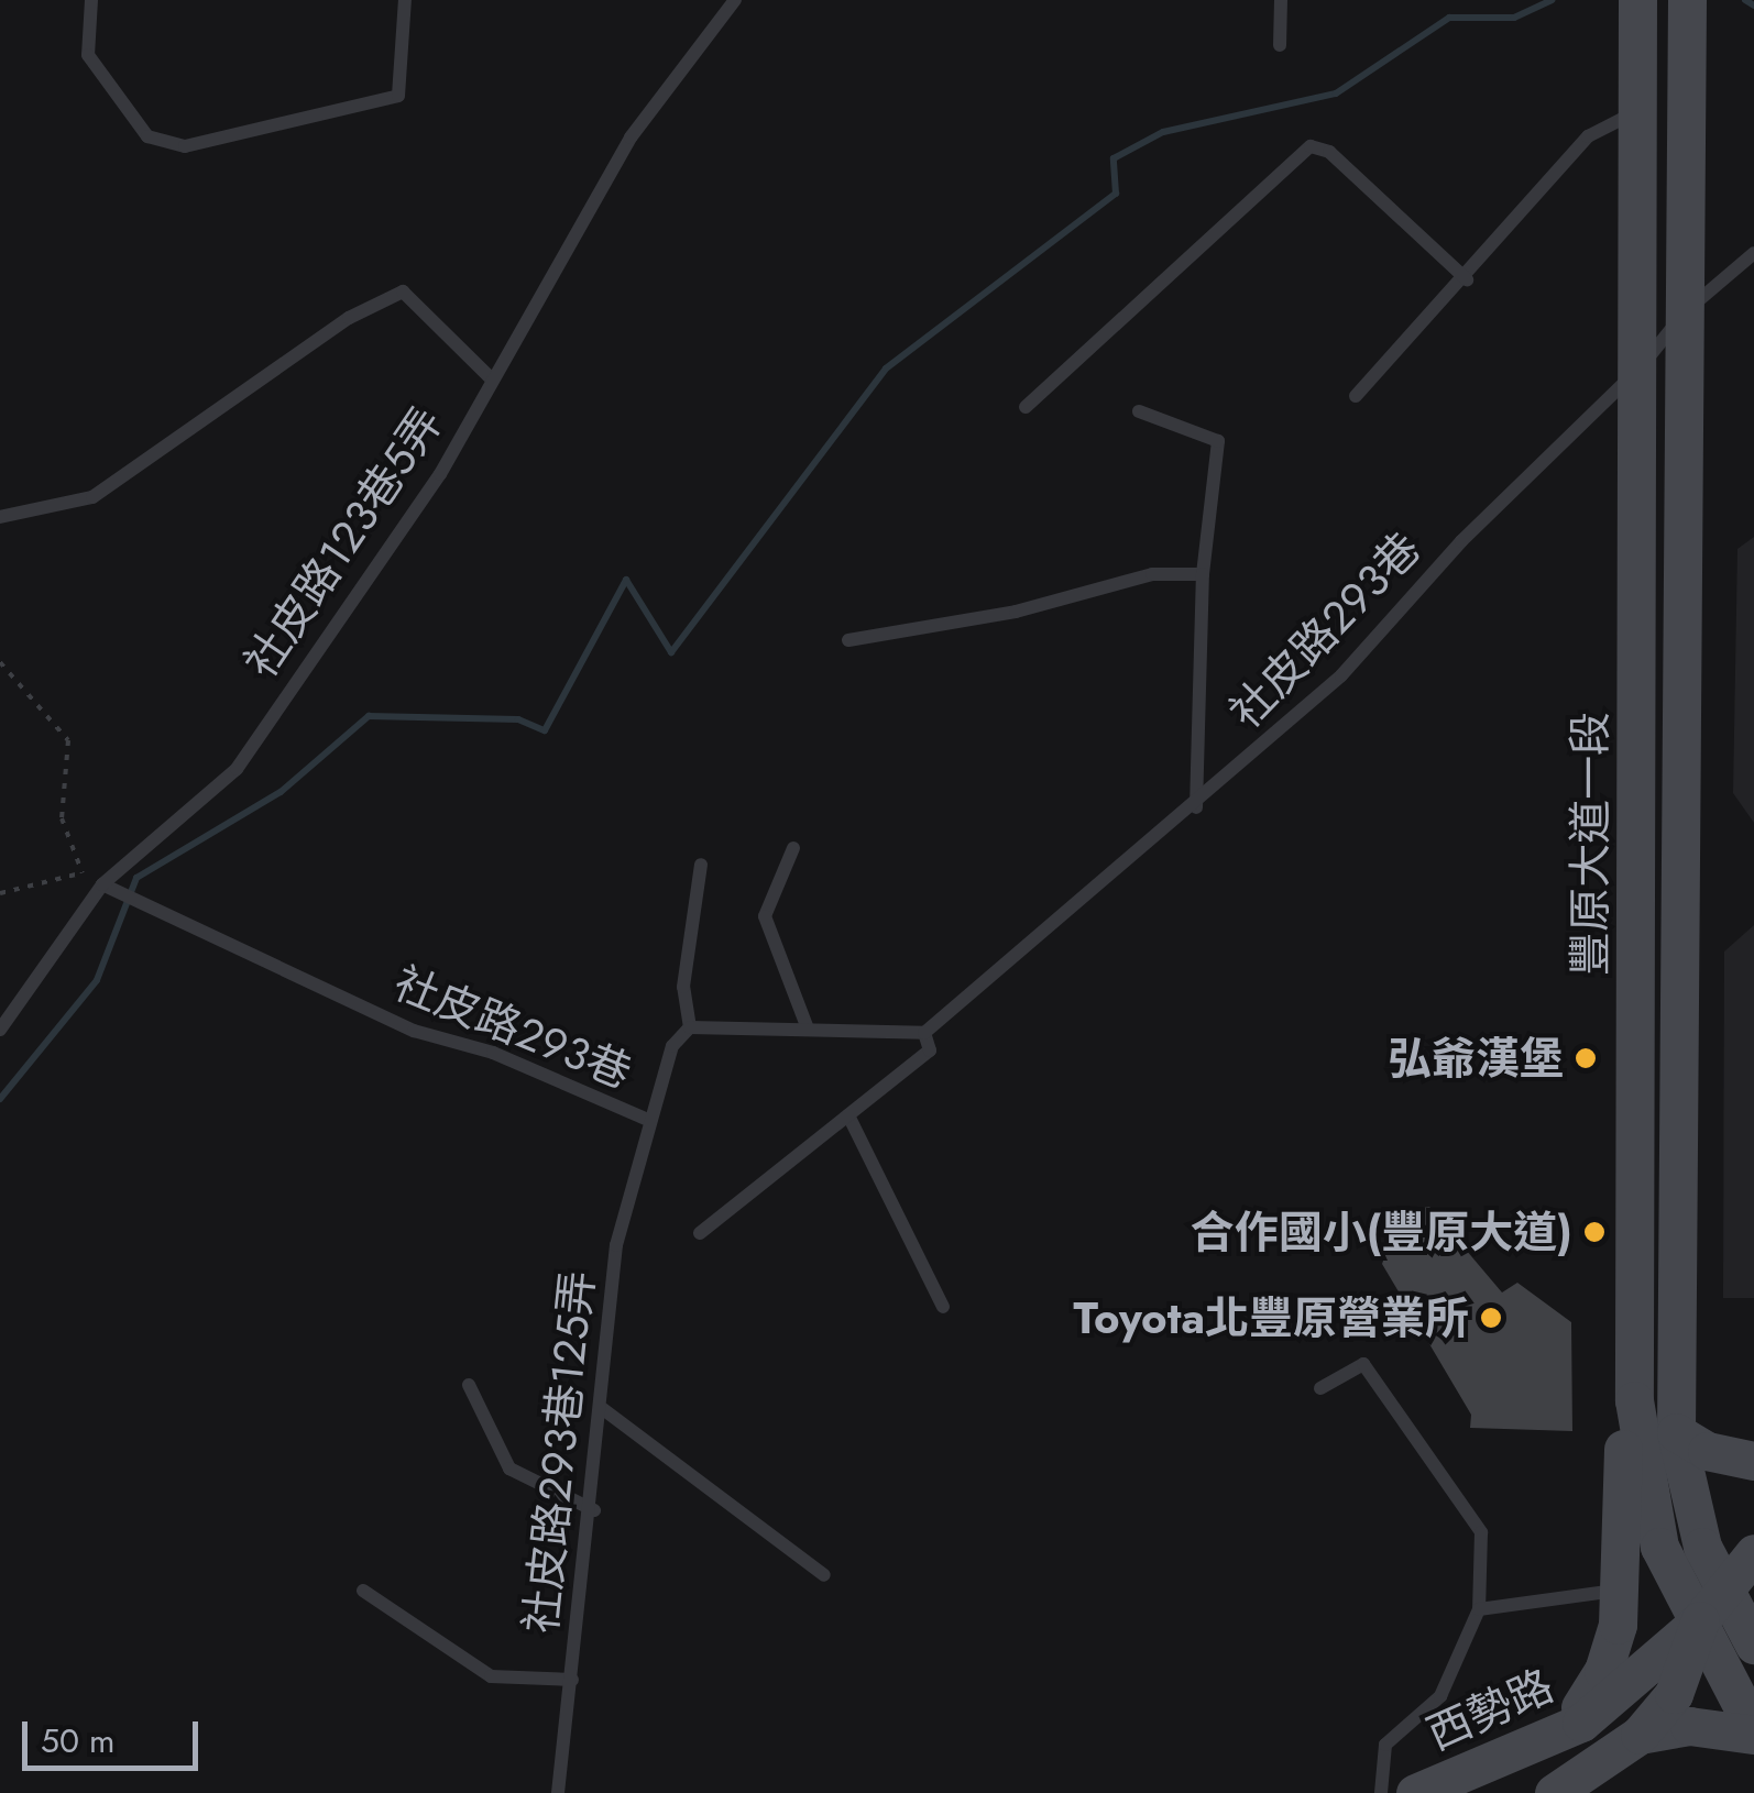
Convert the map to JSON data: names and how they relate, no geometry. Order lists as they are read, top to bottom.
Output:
{
  "streets": {
    "street": ["豐原大道一段", "西勢路"],
    "lane": ["社皮路123巷5弄", "社皮路293巷", "社皮路293巷125弄"]
  },
  "crossings": [
    ["社皮路123巷5弄", "社皮路293巷"],
    ["社皮路293巷", "豐原大道一段"],
    ["社皮路293巷", "社皮路293巷125弄"],
    ["豐原大道一段", "西勢路"]
  ],
  "places": ["弘爺漢堡", "合作國小(豐原大道)", "Toyota北豐原營業所"],
  "scale_bar": "50 m"
}
